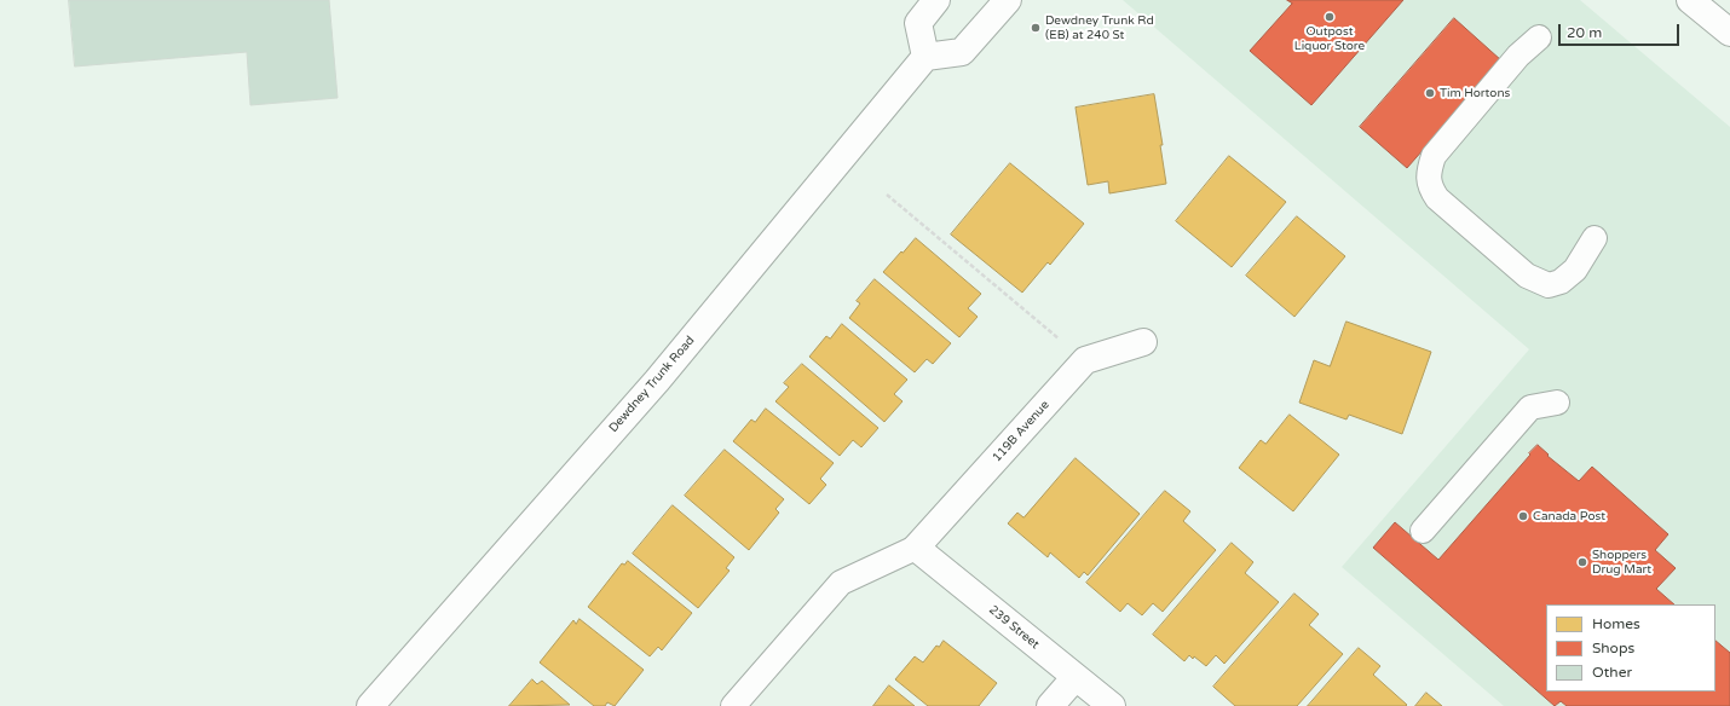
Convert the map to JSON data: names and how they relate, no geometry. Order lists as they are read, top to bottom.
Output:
{
  "streets": {
    "main road": ["Dewdney Trunk Road", "119B Avenue", "239 Street"]
  },
  "crossings": [
    ["119B Avenue", "239 Street"]
  ],
  "places": [
    "Outpost Liquor Store",
    "Dewdney Trunk Rd (EB) at 240 St",
    "Tim Hortons",
    "Canada Post",
    "Shoppers Drug Mart"
  ],
  "legend": ["Homes", "Shops", "Other"],
  "scale_bar": "20 m"
}
